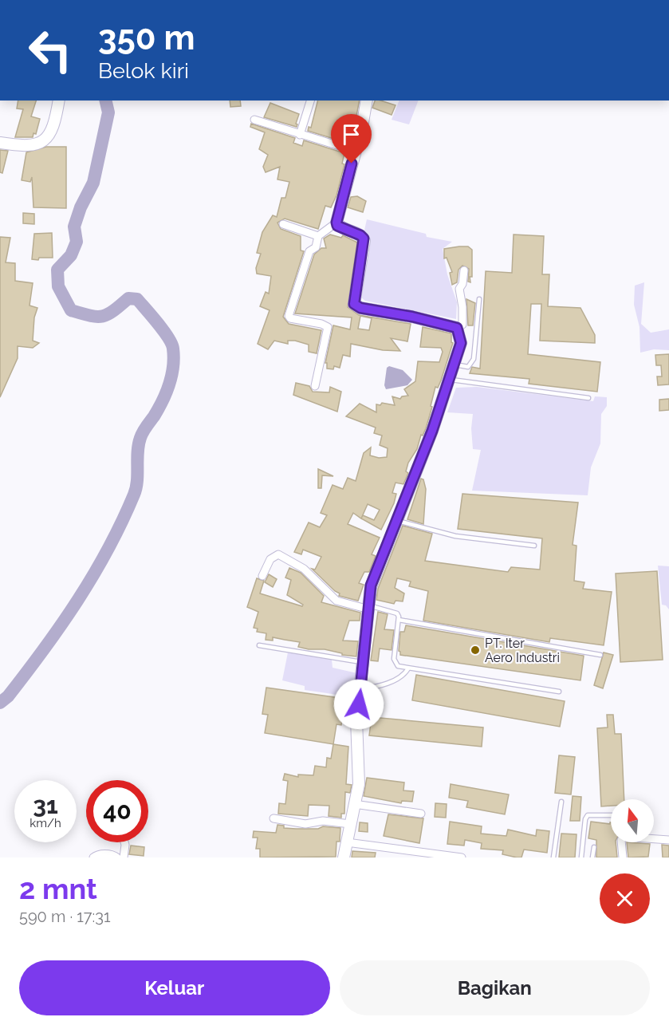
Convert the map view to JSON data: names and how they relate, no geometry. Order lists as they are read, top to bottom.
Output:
{
  "places": ["PT. Iter Aero Industri"],
  "north": "top",
  "page": {
    "turn": ["350 m", "Belok kiri"],
    "speed": "31 km/h",
    "limit": "40",
    "heading": ["2 mnt", "590 m · 17:31"],
    "buttons": ["Keluar", "Bagikan"]
  }
}
